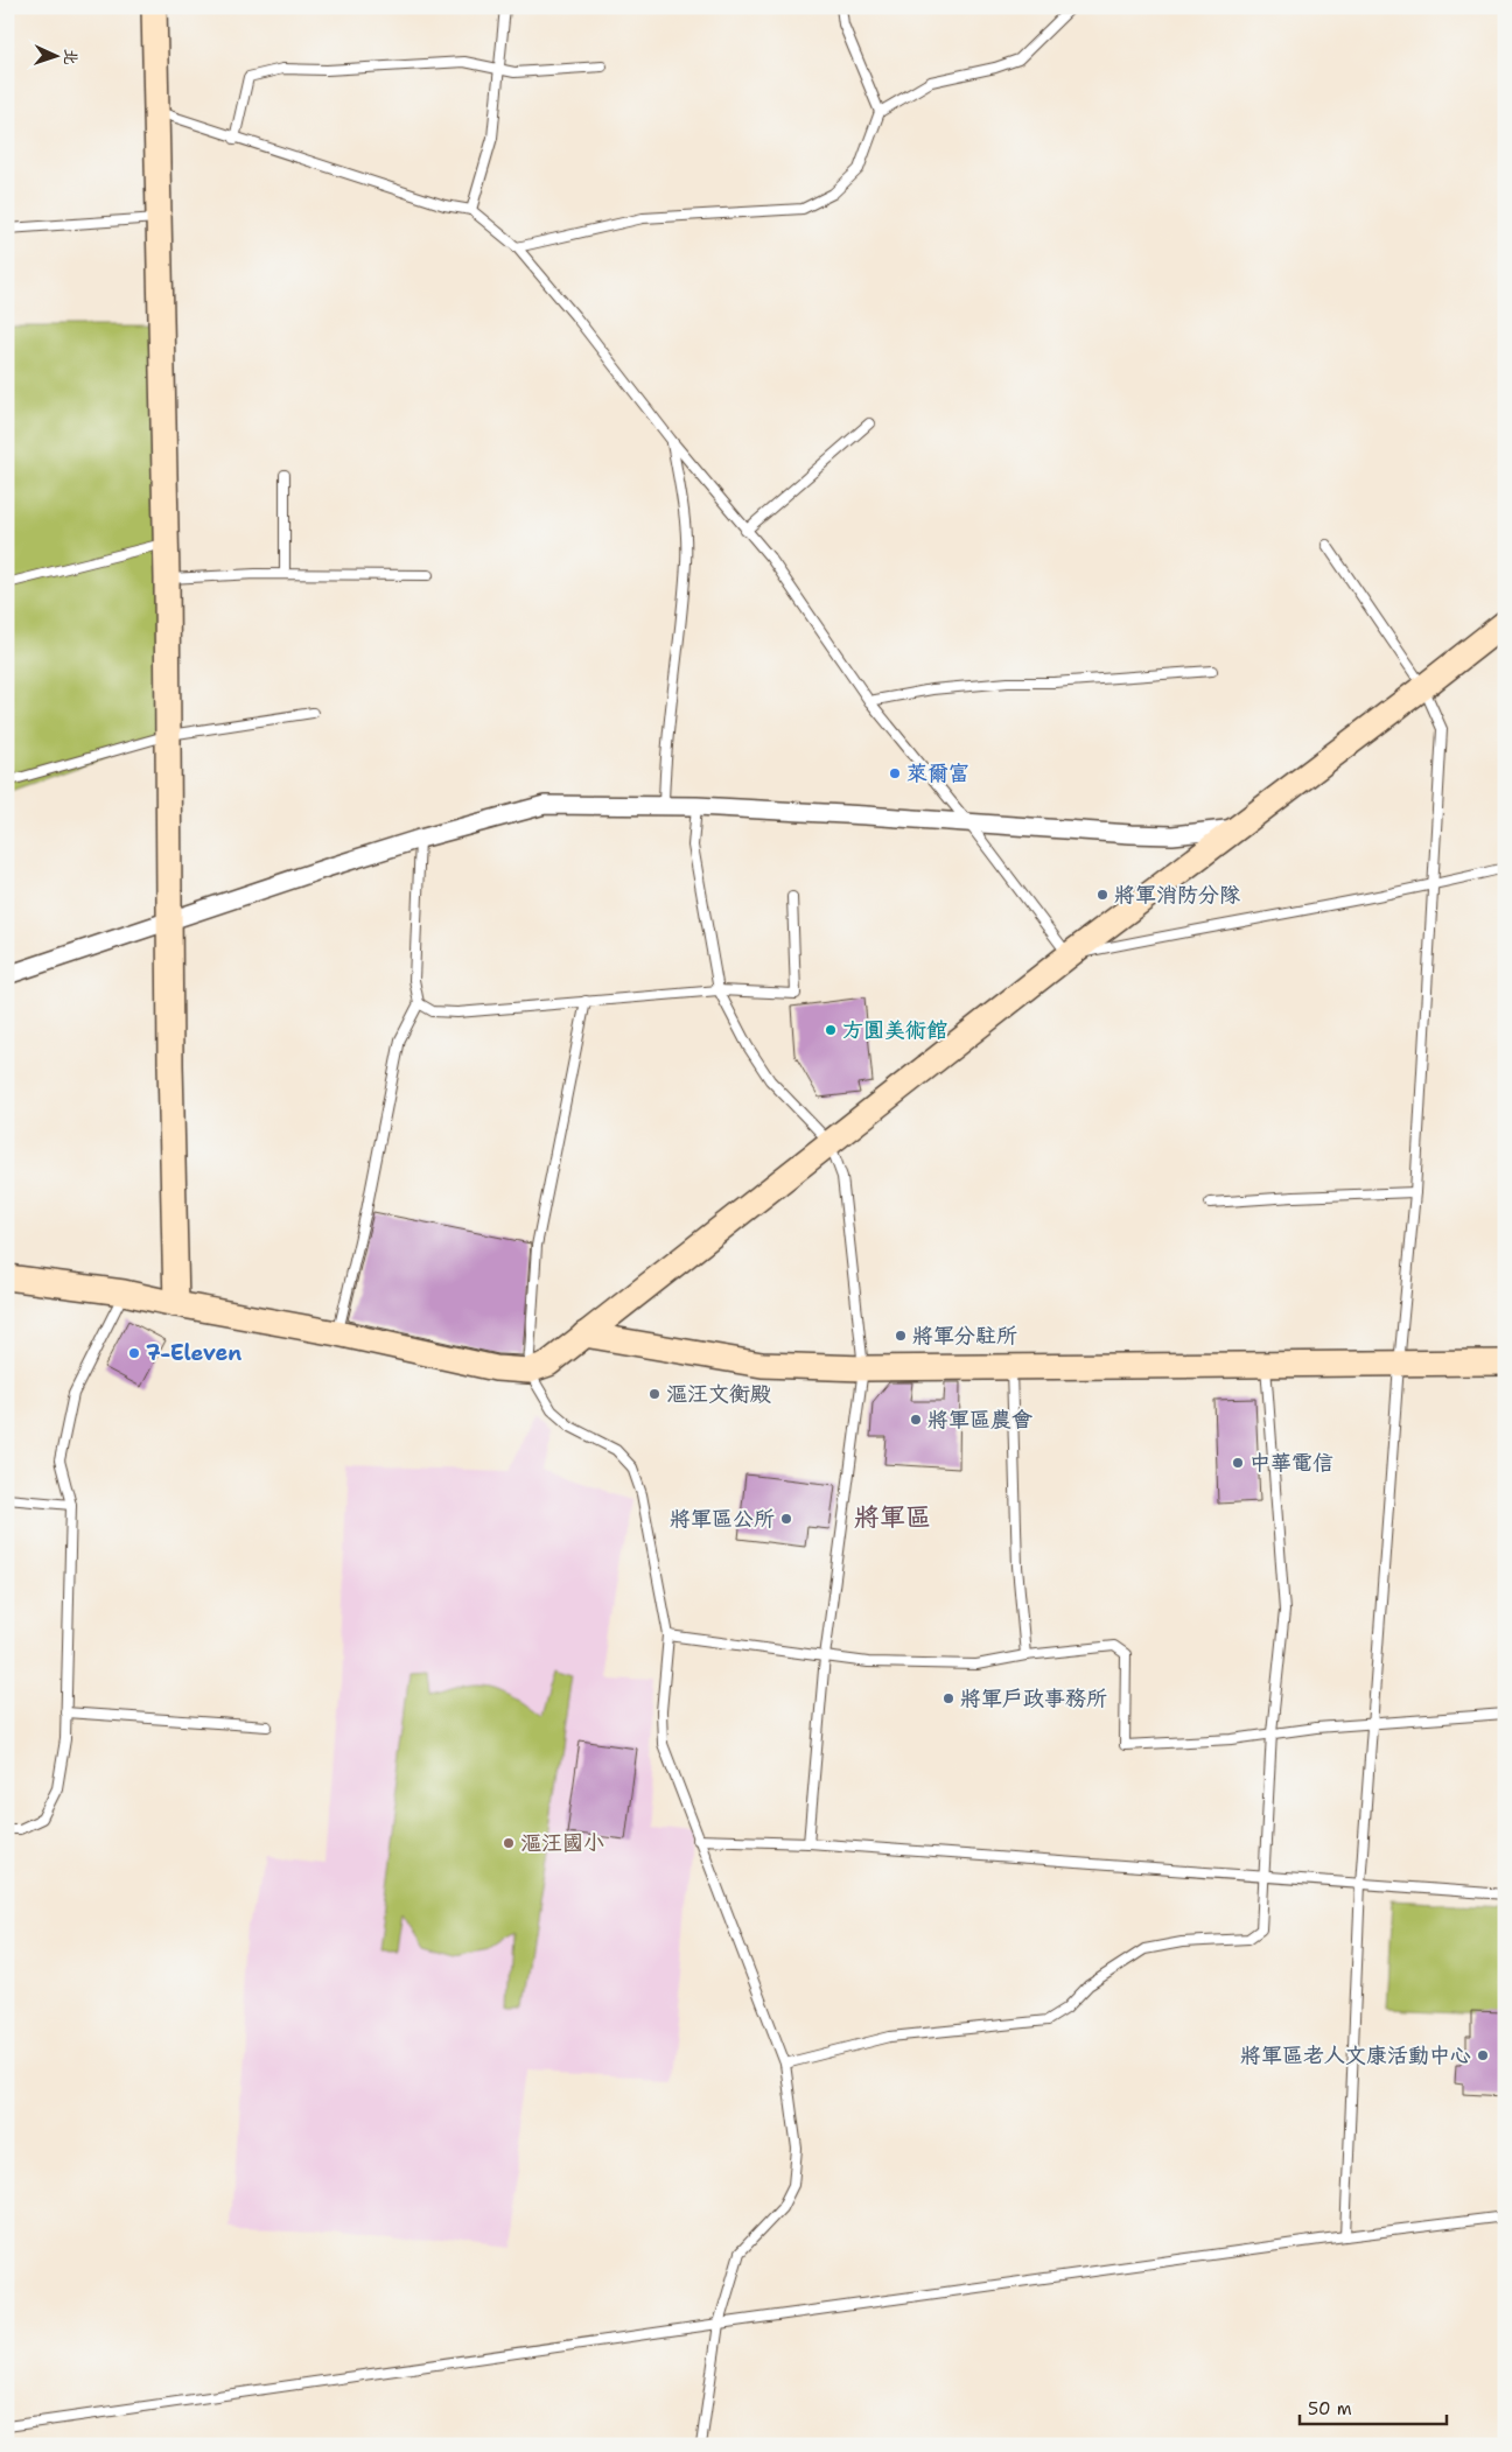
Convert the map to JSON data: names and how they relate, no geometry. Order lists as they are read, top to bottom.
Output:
{
  "districts": ["將軍區"],
  "places": [
    "萊爾富",
    "將軍消防分隊",
    "方圓美術館",
    "將軍分駐所",
    "7-Eleven",
    "漚汪文衡殿",
    "將軍區農會",
    "中華電信",
    "將軍區公所",
    "將軍戶政事務所",
    "漚汪國小",
    "將軍區老人文康活動中心"
  ],
  "scale_bar": "50 m",
  "north": "right"
}
